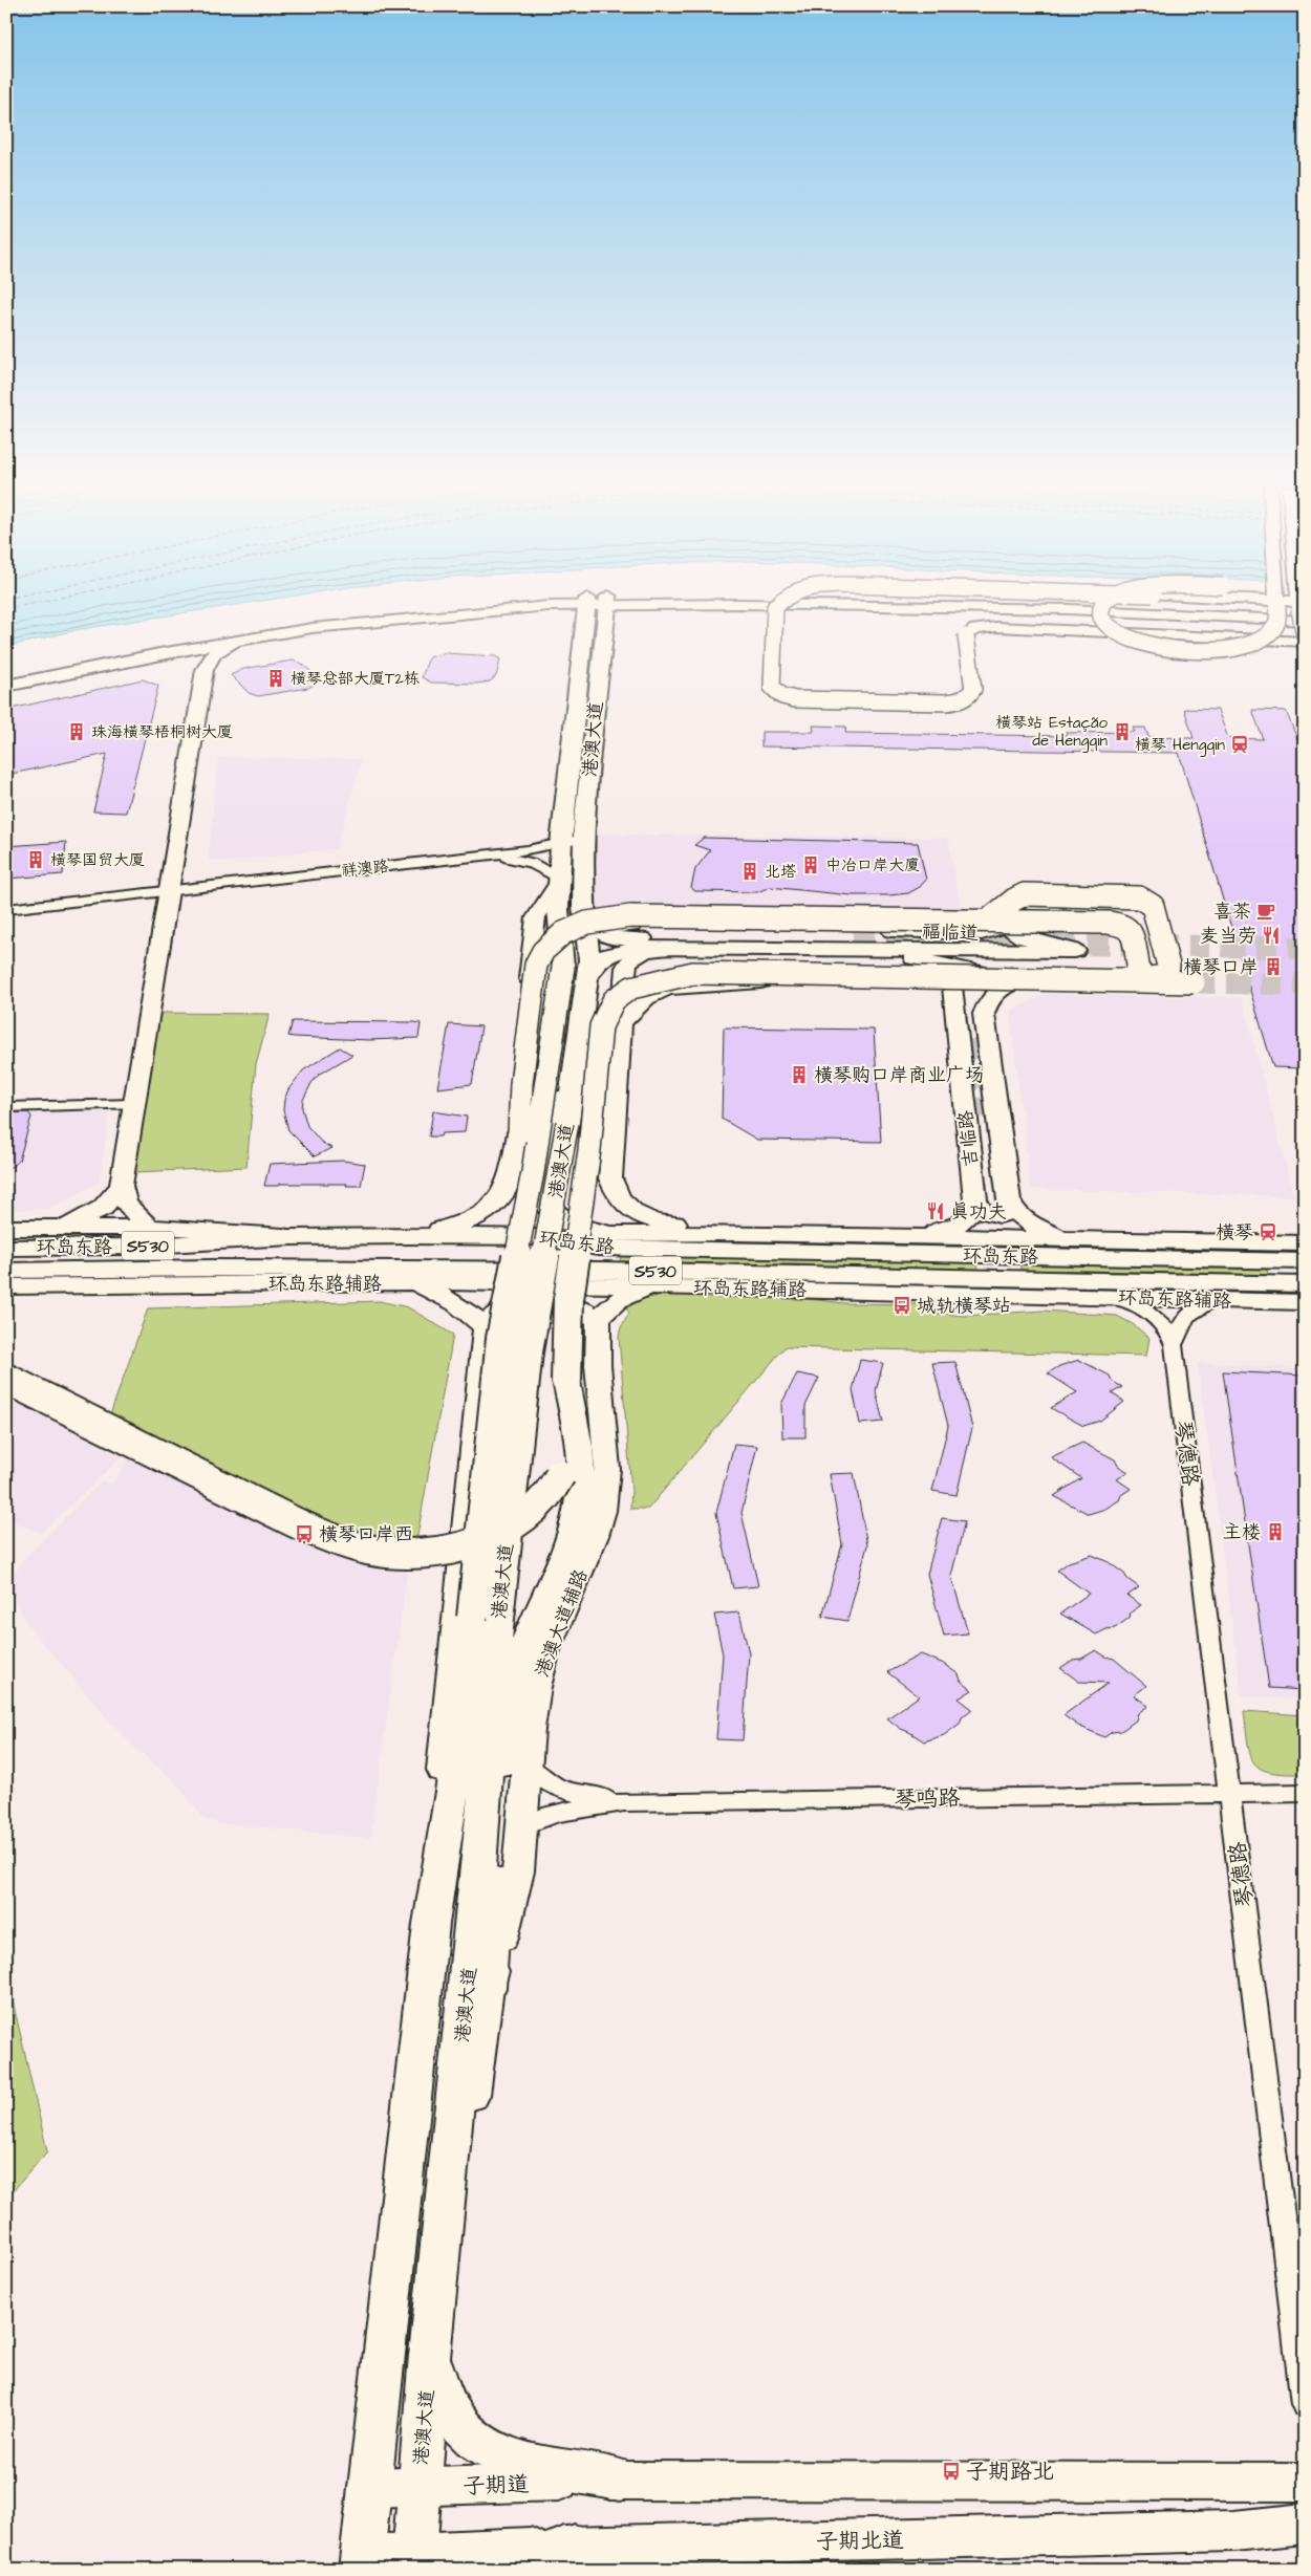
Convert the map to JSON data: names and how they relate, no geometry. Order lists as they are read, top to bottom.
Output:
{
  "streets": {
    "main road": [
      "港澳大道",
      "福临道",
      "吉临路",
      "环岛东路",
      "S530",
      "环岛东路辅路",
      "港澳大道辅路",
      "子期道",
      "子期北道"
    ],
    "street": ["祥澳路", "琴德路", "琴鸣路"]
  },
  "crossings": [
    ["港澳大道", "祥澳路"],
    ["港澳大道", "福临道"],
    ["港澳大道", "环岛东路"],
    ["港澳大道", "港澳大道辅路"],
    ["港澳大道", "子期道"],
    ["港澳大道", "子期北道"],
    ["福临道", "吉临路"],
    ["环岛东路辅路", "琴德路"],
    ["琴德路", "琴鸣路"],
    ["港澳大道辅路", "琴鸣路"]
  ],
  "places": {
    "building": [
      "横琴总部大厦T2栋",
      "珠海横琴梧桐树大厦",
      "橫琴站 Estação de Hengqin",
      "横琴国贸大厦",
      "中冶口岸大廈",
      "北塔",
      "横琴口岸",
      "横琴购口岸商业广场",
      "主楼"
    ],
    "station": ["橫琴 Hengqin", "横琴"],
    "cafe": ["喜茶"],
    "restaurant": ["麦当劳", "真功夫"],
    "bus stop": ["城轨横琴站", "横琴口岸西", "子期路北"]
  }
}
